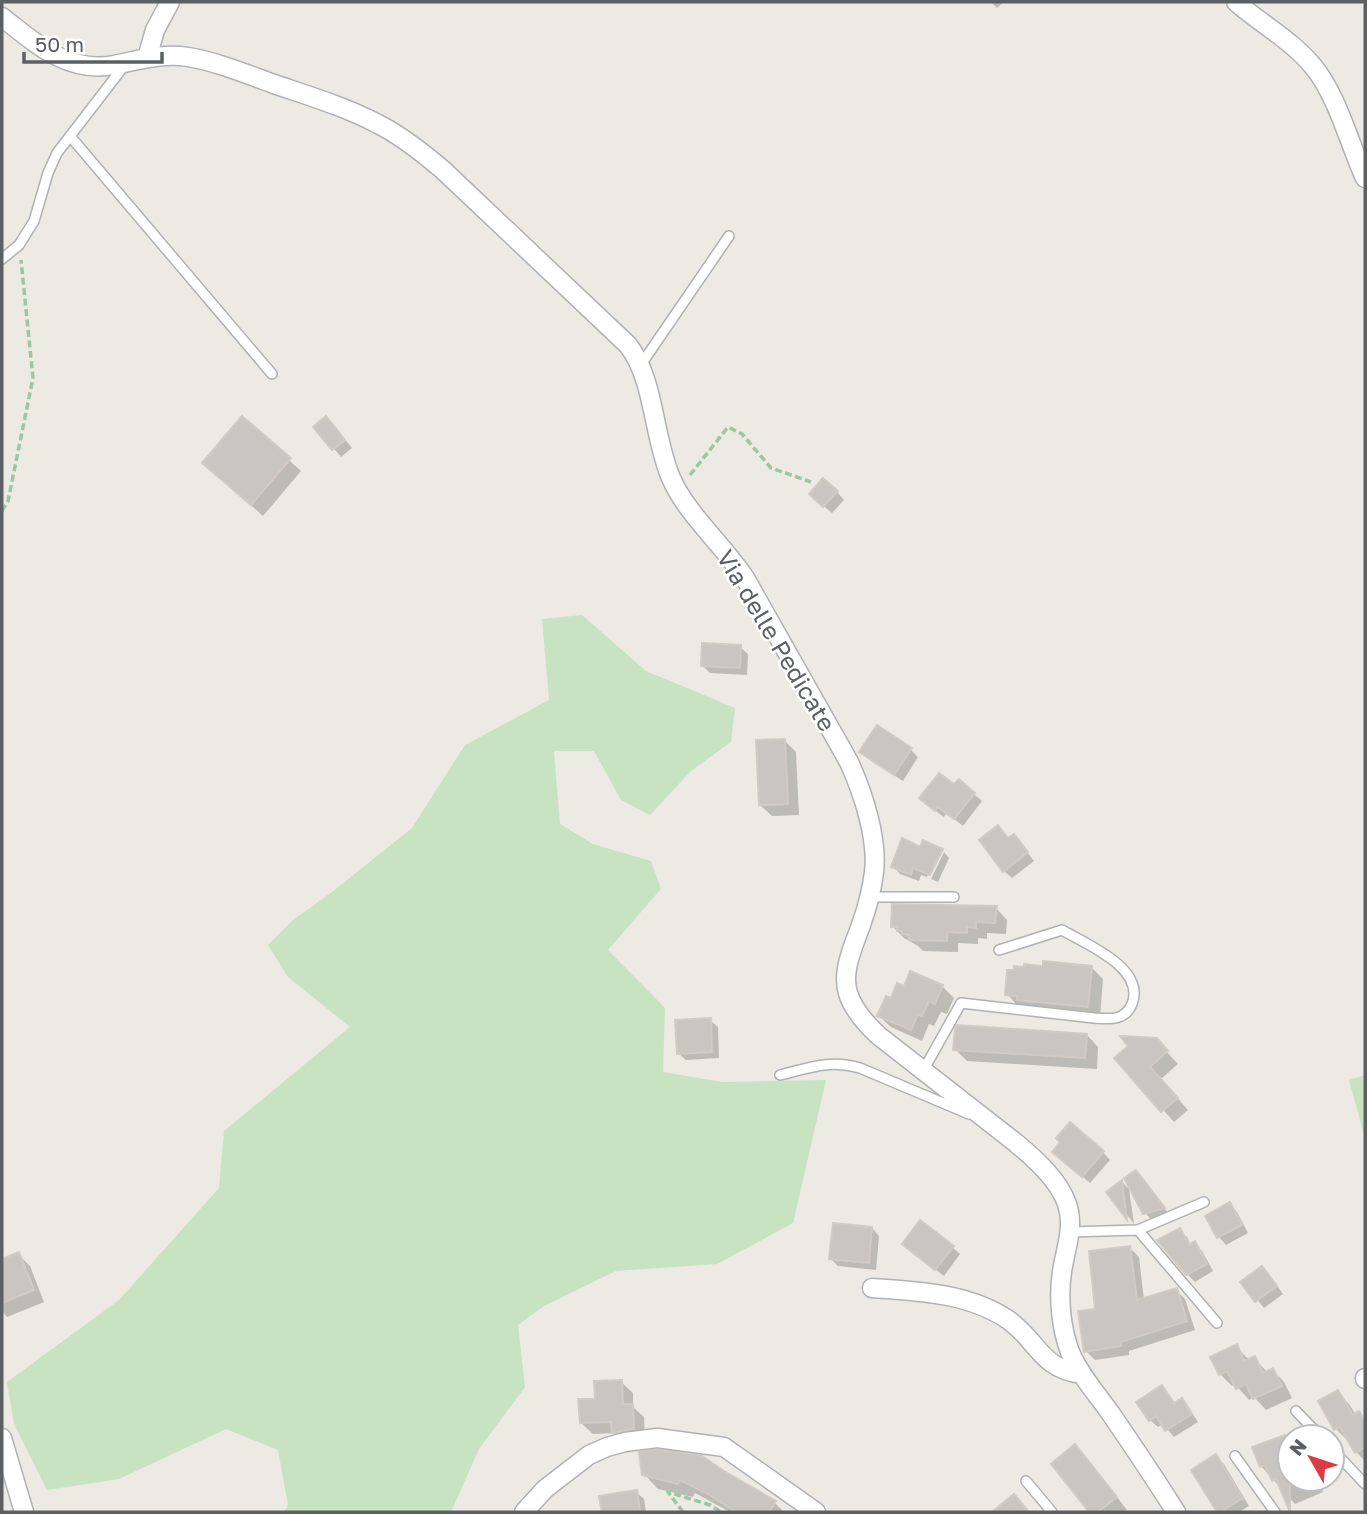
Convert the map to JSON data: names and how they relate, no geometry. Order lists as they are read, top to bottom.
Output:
{
  "streets": {
    "street": ["Via delle Pedicate"]
  },
  "scale_bar": "50 m",
  "north": "top left"
}
